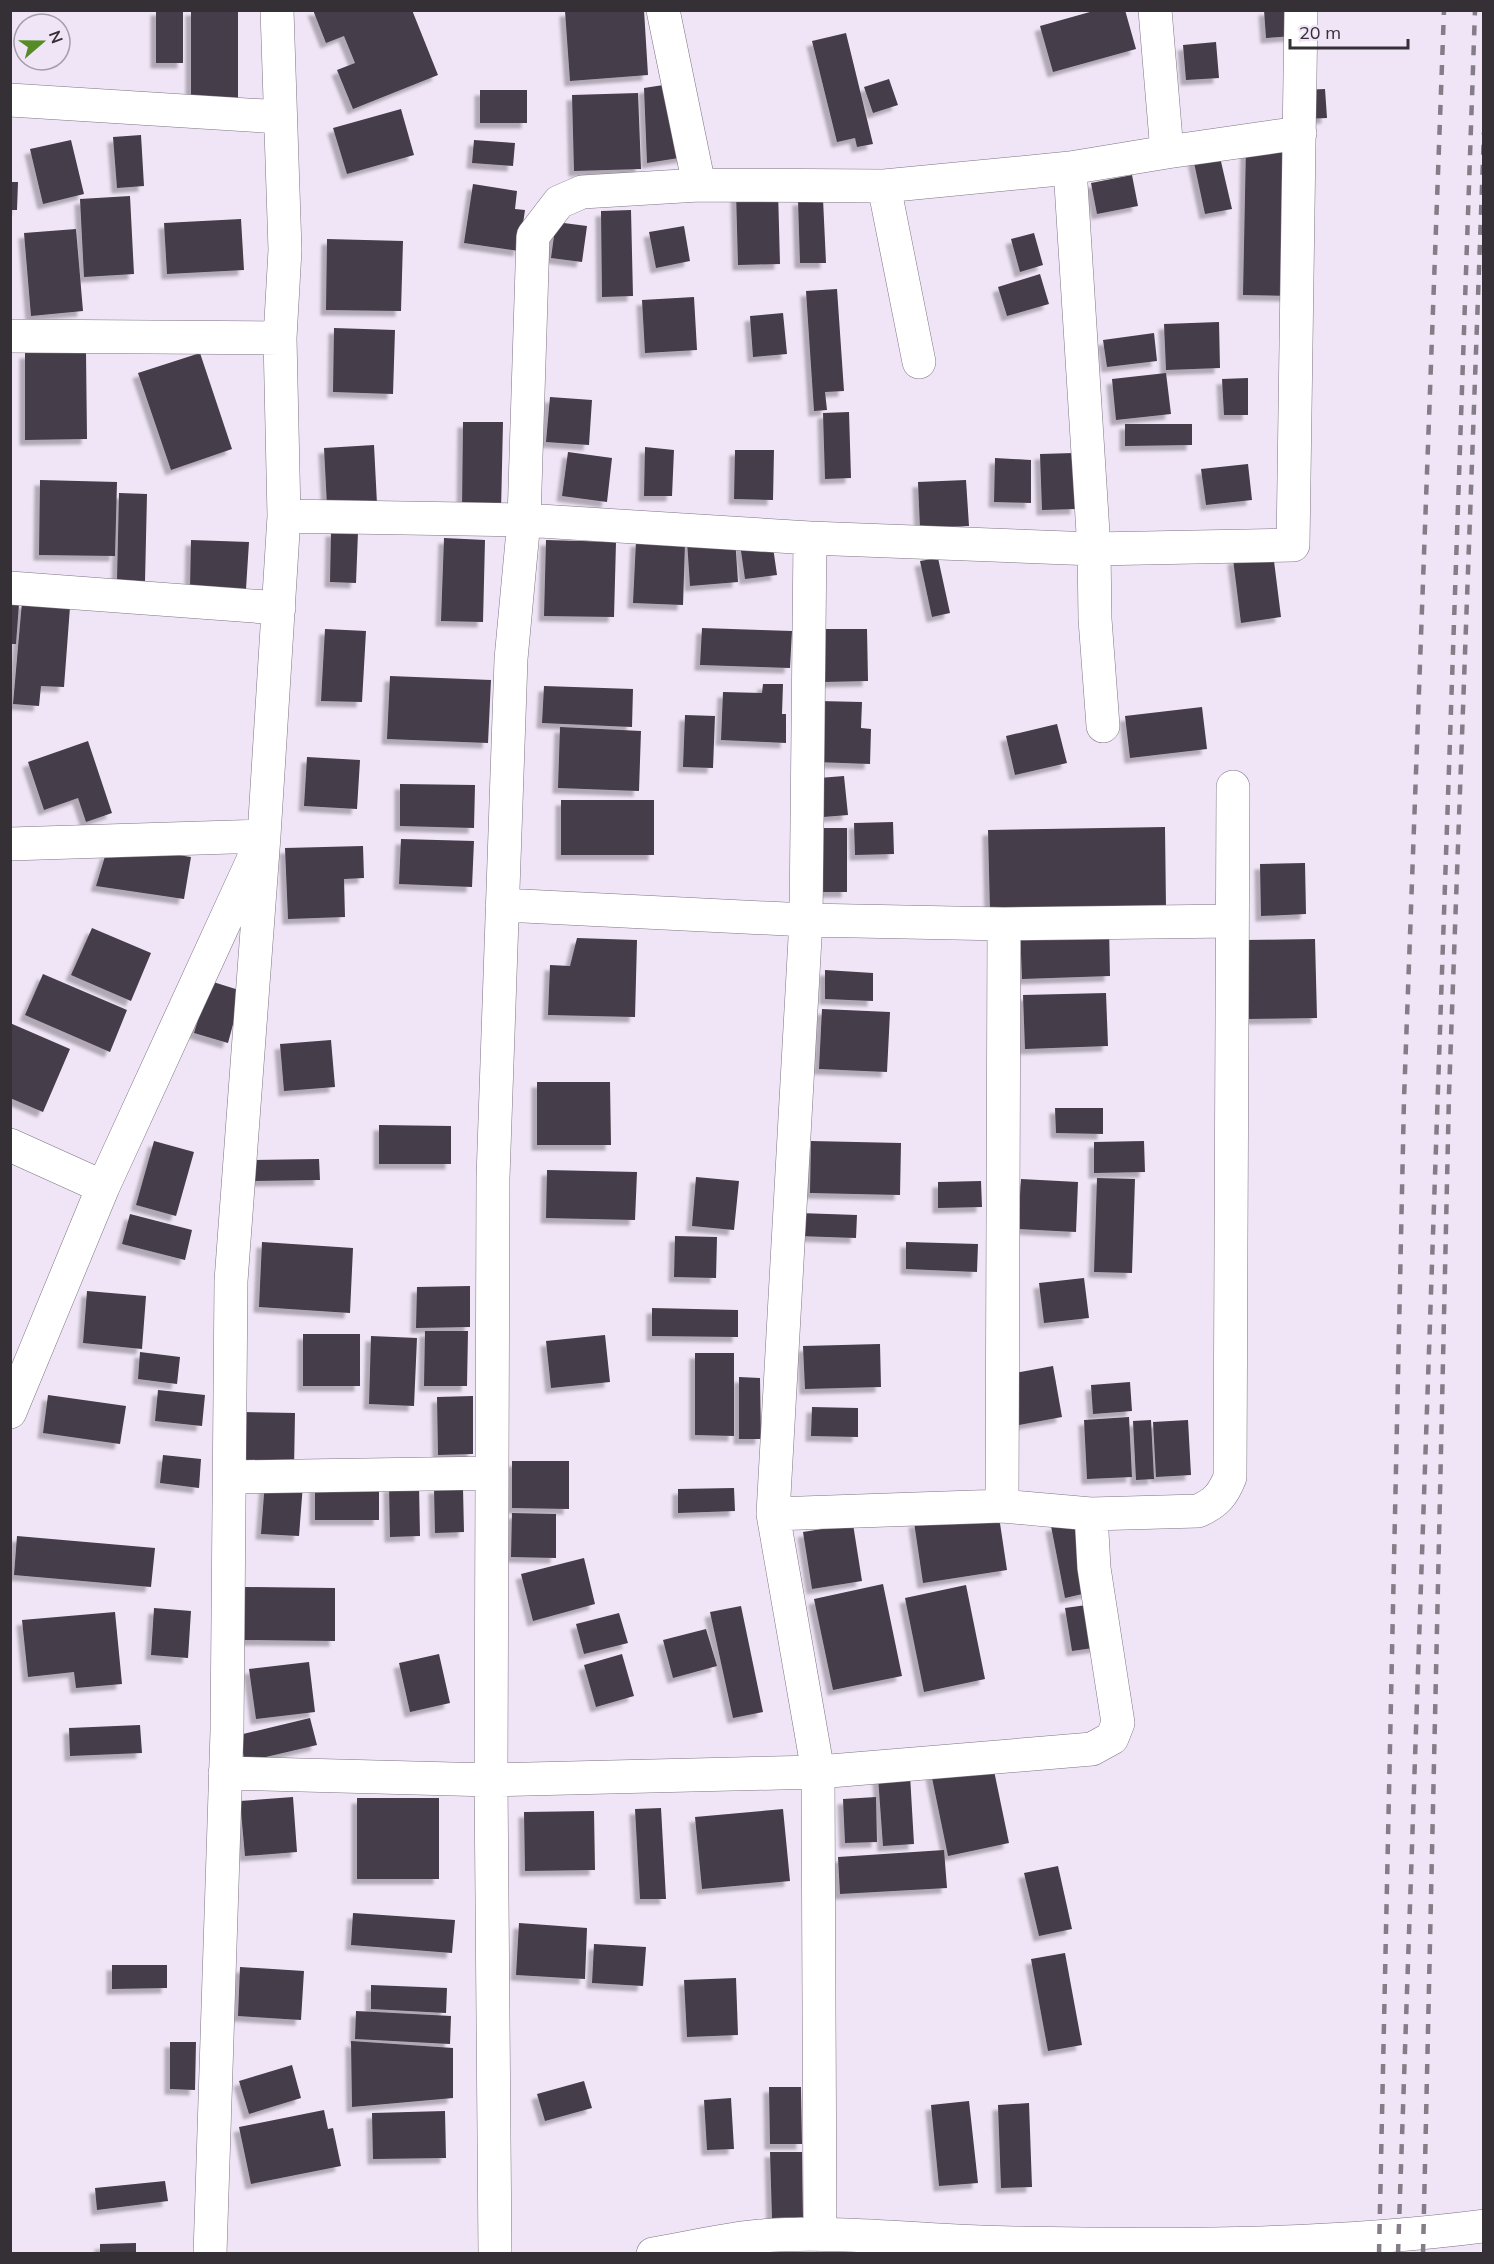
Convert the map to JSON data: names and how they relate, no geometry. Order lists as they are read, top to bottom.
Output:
{
  "scale_bar": "20 m",
  "north": "right"
}
